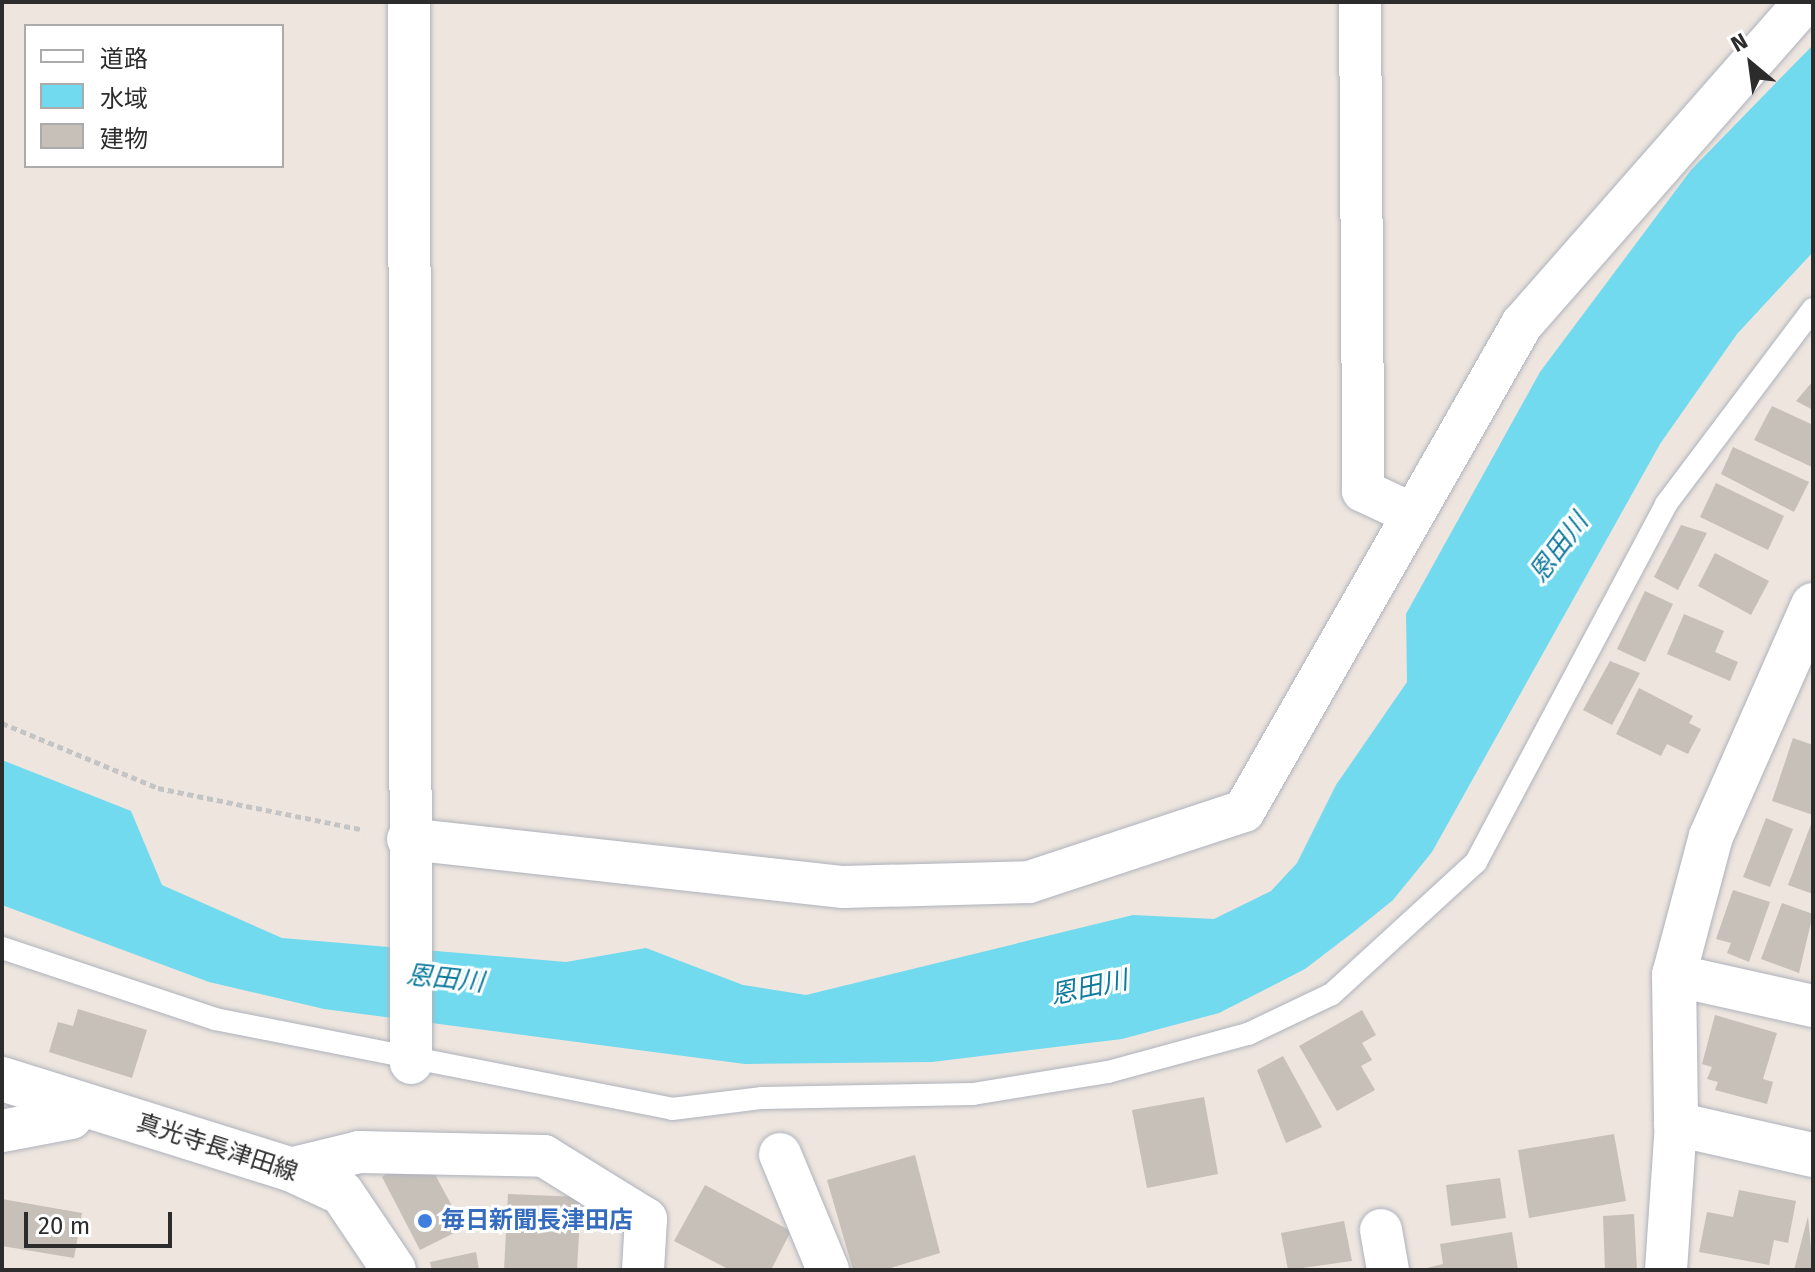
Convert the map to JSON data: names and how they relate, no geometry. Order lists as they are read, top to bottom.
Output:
{
  "streets": {
    "street": ["真光寺長津田線"]
  },
  "water": ["恩田川"],
  "places": ["毎日新聞長津田店"],
  "legend": ["道路", "水域", "建物"],
  "scale_bar": "20 m",
  "north": "top left"
}
